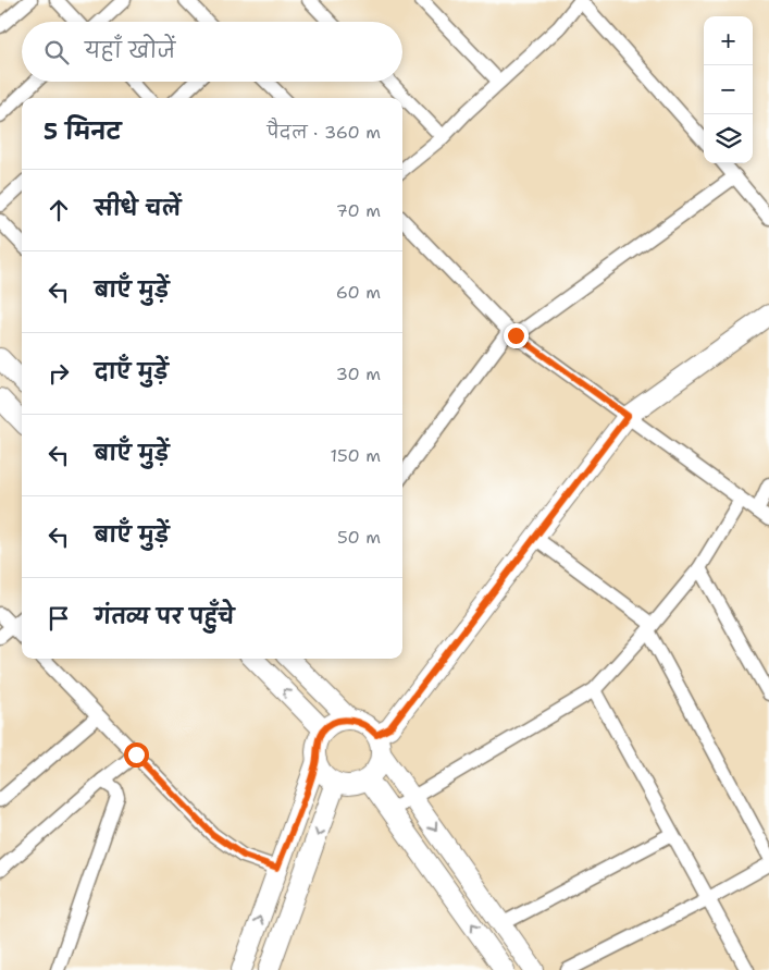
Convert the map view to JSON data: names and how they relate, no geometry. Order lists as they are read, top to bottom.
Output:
{
  "page": {
    "map_buttons": ["+", "−"],
    "search": "यहाँ खोजें",
    "heading": ["5 मिनट", "पैदल · 360 m"],
    "list": [
      ["सीधे चलें", "70 m"],
      ["बाएँ मुड़ें", "60 m"],
      ["दाएँ मुड़ें", "30 m"],
      ["बाएँ मुड़ें", "150 m"],
      ["बाएँ मुड़ें", "50 m"],
      "गंतव्य पर पहुँचे"
    ]
  }
}
